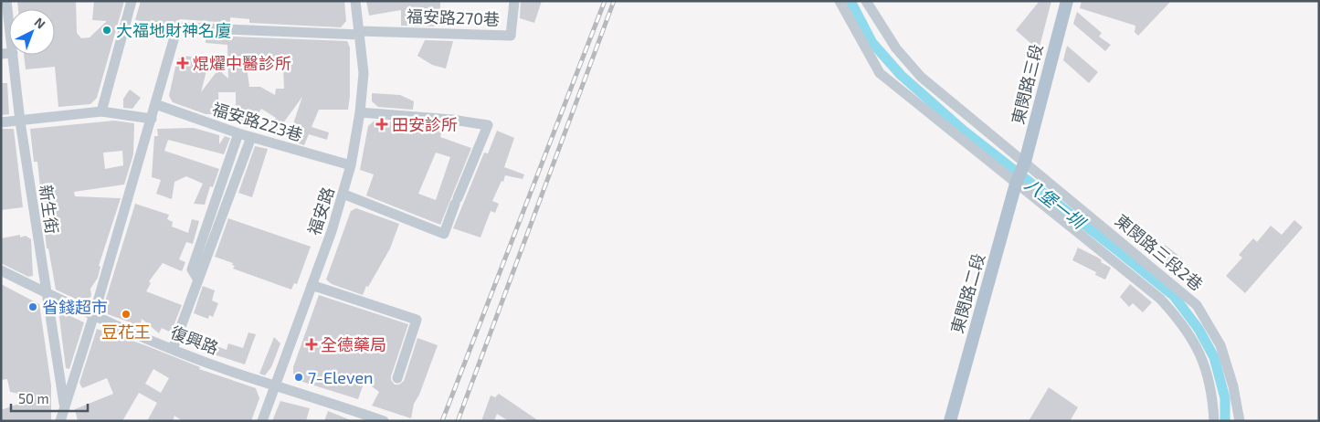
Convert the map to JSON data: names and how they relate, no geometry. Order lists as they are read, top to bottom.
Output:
{
  "streets": {
    "main road": ["東閔路三段", "東閔路二段"],
    "street": [
      "福安路270巷",
      "福安路223巷",
      "新生街",
      "福安路",
      "東閔路三段2巷",
      "復興路"
    ]
  },
  "crossings": [
    ["福安路270巷", "福安路"],
    ["東閔路三段", "東閔路三段2巷"],
    ["東閔路三段", "東閔路二段"],
    ["福安路223巷", "福安路"],
    ["新生街", "復興路"],
    ["福安路", "復興路"]
  ],
  "water": ["八堡一圳"],
  "places": {
    "other": [
      "大福地財神名廈",
      "省錢超市",
      "豆花王",
      "7-Eleven"
    ],
    "health": ["焜燿中醫診所", "田安診所", "全德藥局"]
  },
  "scale_bar": "50 m",
  "north": "top right"
}
